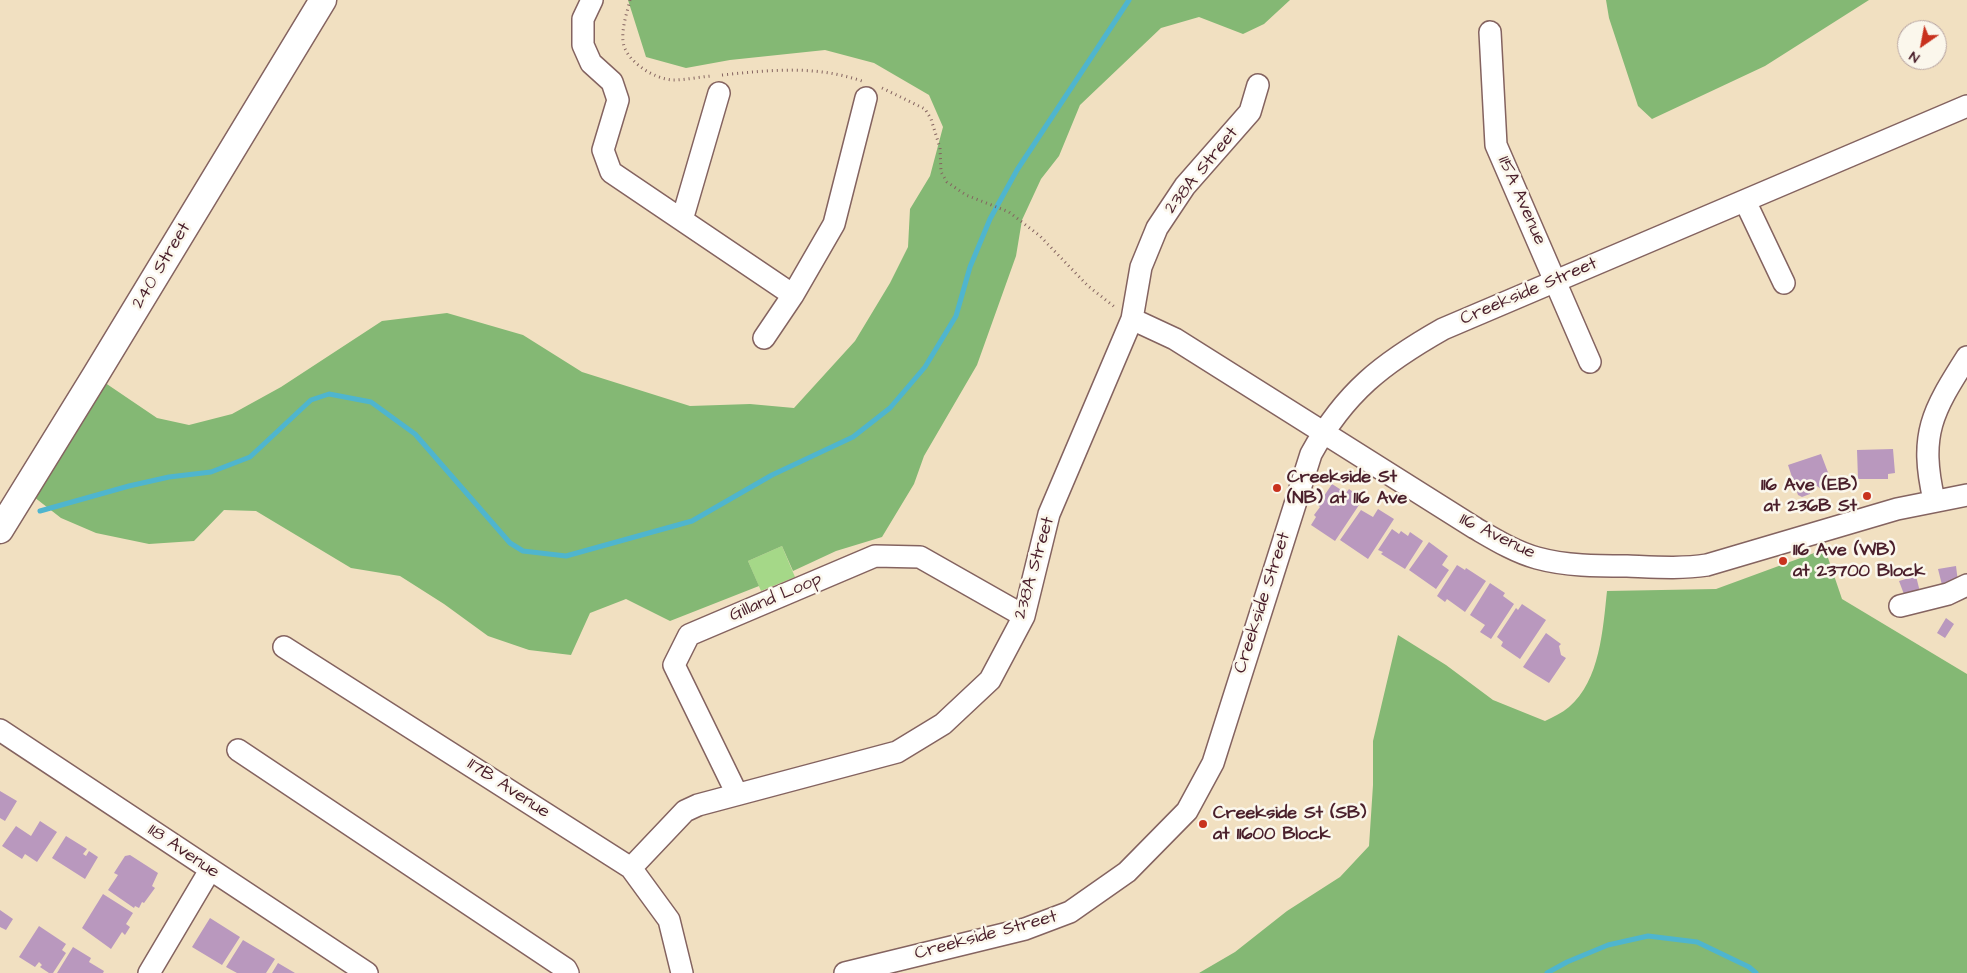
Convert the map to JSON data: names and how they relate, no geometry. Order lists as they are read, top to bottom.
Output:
{
  "streets": {
    "main road": ["240 Street"],
    "street": [
      "238A Street",
      "115A Avenue",
      "Creekside Street",
      "116 Avenue",
      "Gilland Loop",
      "117B Avenue",
      "118 Avenue"
    ]
  },
  "crossings": [
    ["238A Street", "116 Avenue"],
    ["238A Street", "Gilland Loop"],
    ["238A Street", "117B Avenue"],
    ["115A Avenue", "Creekside Street"],
    ["Creekside Street", "116 Avenue"]
  ],
  "places": [
    "Creekside St (NB) at 116 Ave",
    "116 Ave (EB) at 236B St",
    "116 Ave (WB) at 23700 Block",
    "Creekside St (SB) at 11600 Block"
  ],
  "north": "bottom left"
}
